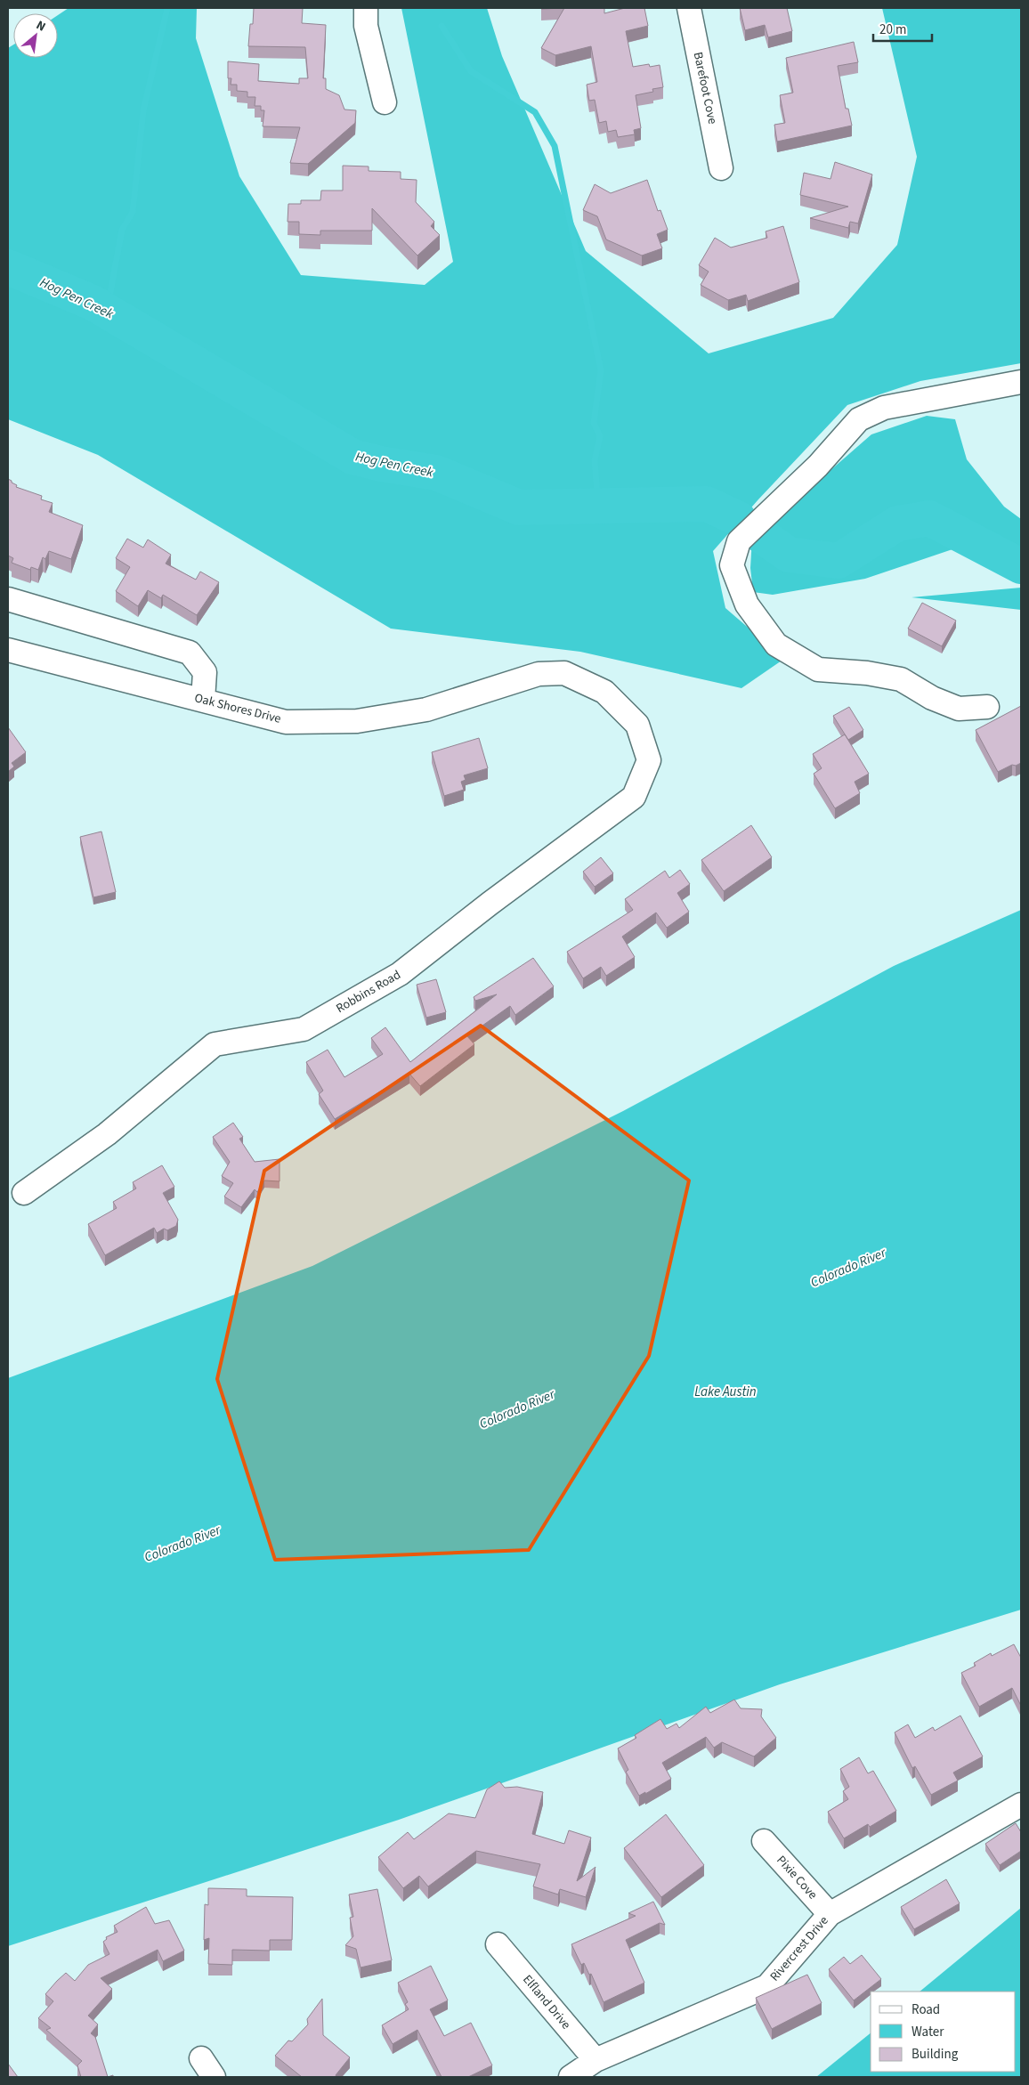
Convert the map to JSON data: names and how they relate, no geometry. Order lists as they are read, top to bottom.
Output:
{
  "streets": {
    "street": [
      "Barefoot Cove",
      "Oak Shores Drive",
      "Robbins Road",
      "Pixie Cove",
      "Rivercrest Drive",
      "Elfland Drive"
    ]
  },
  "crossings": [
    ["Oak Shores Drive", "Robbins Road"],
    ["Pixie Cove", "Rivercrest Drive"],
    ["Rivercrest Drive", "Elfland Drive"]
  ],
  "water": ["Hog Pen Creek", "Colorado River", "Lake Austin"],
  "legend": ["Road", "Water", "Building"],
  "scale_bar": "20 m",
  "north": "top right"
}
